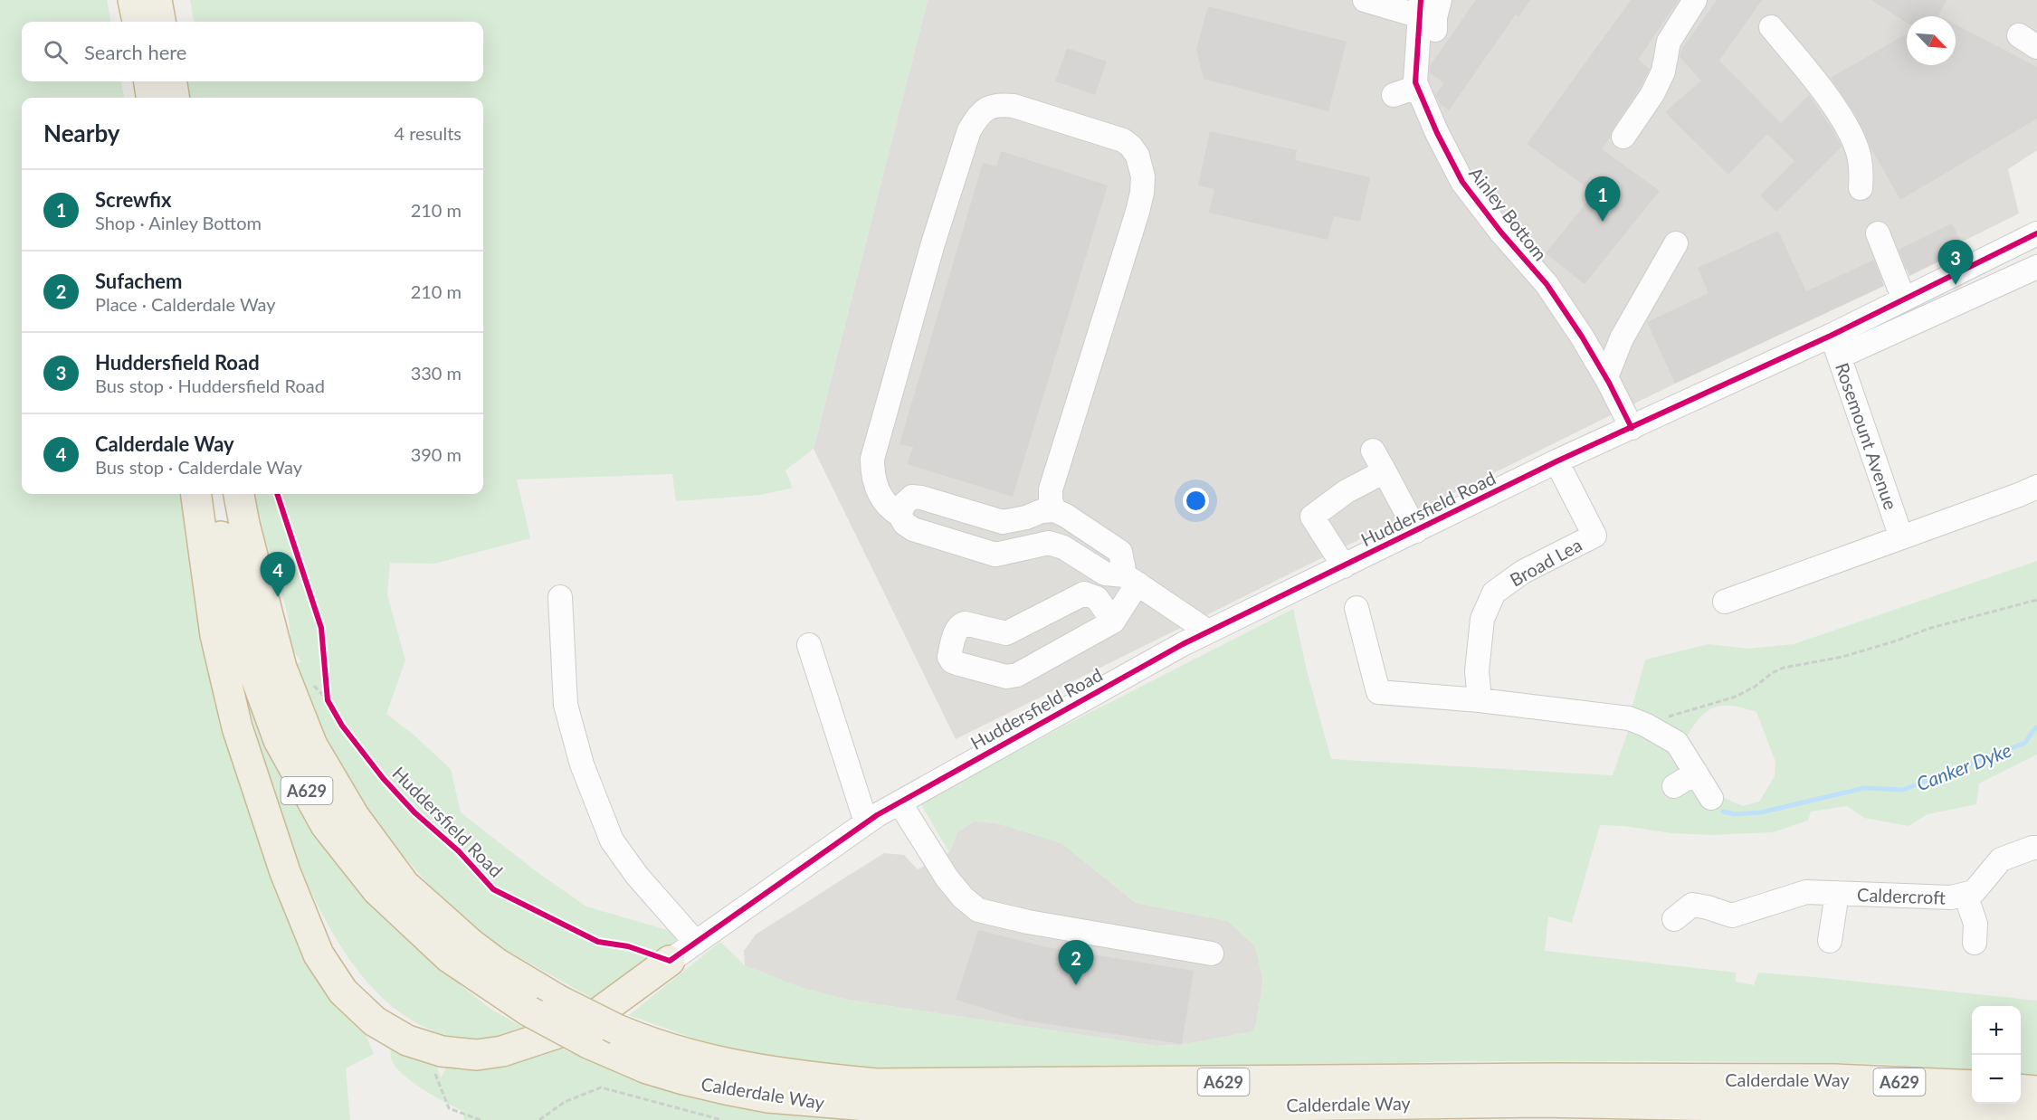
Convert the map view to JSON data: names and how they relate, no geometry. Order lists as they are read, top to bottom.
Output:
{
  "streets": {
    "highway": ["A629", "Calderdale Way"],
    "street": [
      "Ainley Bottom",
      "Rosemount Avenue",
      "Huddersfield Road",
      "Broad Lea",
      "Caldercroft"
    ]
  },
  "crossings": [
    ["Ainley Bottom", "Huddersfield Road"],
    ["Rosemount Avenue", "Huddersfield Road"],
    ["Huddersfield Road", "Broad Lea"]
  ],
  "water": ["Canker Dyke"],
  "north": "bottom right",
  "page": {
    "search": "Search here",
    "heading": ["Nearby", "4 results"],
    "list": [
      {
        "mark": "1",
        "name": "Screwfix",
        "note": "Shop · Ainley Bottom",
        "value": "210 m"
      },
      {
        "mark": "2",
        "name": "Sufachem",
        "note": "Place · Calderdale Way",
        "value": "210 m"
      },
      {
        "mark": "3",
        "name": "Huddersfield Road",
        "note": "Bus stop · Huddersfield Road",
        "value": "330 m"
      },
      {
        "mark": "4",
        "name": "Calderdale Way",
        "note": "Bus stop · Calderdale Way",
        "value": "390 m"
      }
    ],
    "pins": [
      "1",
      "3",
      "4",
      "2"
    ],
    "map_buttons": ["+", "−"]
  }
}
